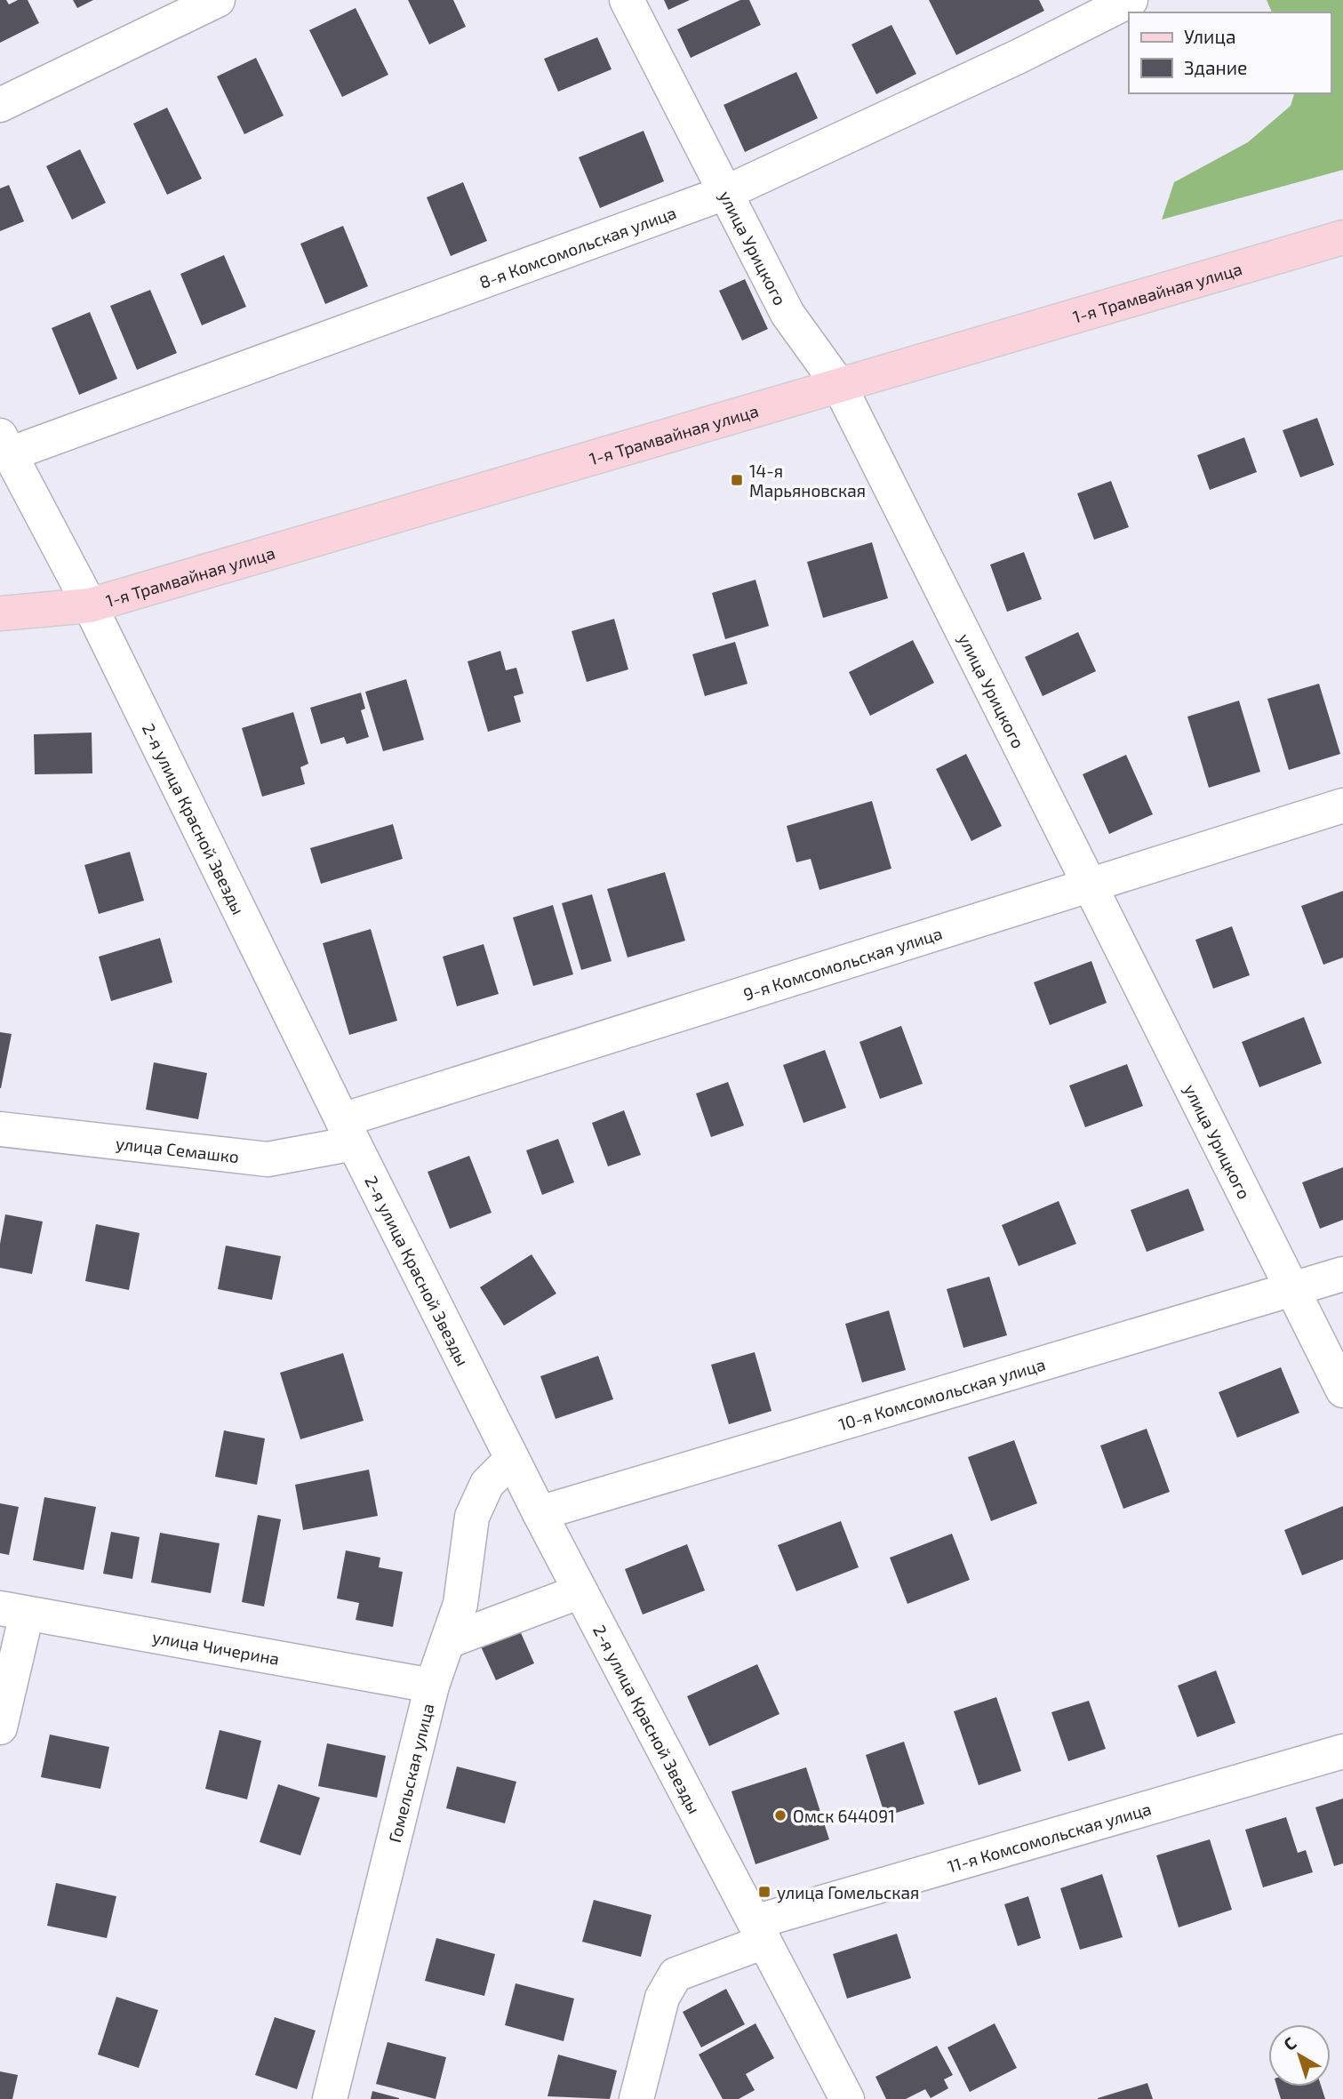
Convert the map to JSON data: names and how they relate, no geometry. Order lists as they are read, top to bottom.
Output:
{
  "streets": {
    "main road": ["1-я Трамвайная улица"],
    "street": [
      "8-я Комсомольская улица",
      "улица Урицкого",
      "2-я улица Красной Звезды",
      "9-я Комсомольская улица",
      "улица Семашко",
      "10-я Комсомольская улица",
      "улица Чичерина",
      "Гомельская улица",
      "11-я Комсомольская улица"
    ]
  },
  "crossings": [
    ["8-я Комсомольская улица", "улица Урицкого"],
    ["8-я Комсомольская улица", "2-я улица Красной Звезды"],
    ["улица Урицкого", "1-я Трамвайная улица"],
    ["улица Урицкого", "9-я Комсомольская улица"],
    ["улица Урицкого", "10-я Комсомольская улица"],
    ["1-я Трамвайная улица", "2-я улица Красной Звезды"],
    ["2-я улица Красной Звезды", "9-я Комсомольская улица"],
    ["2-я улица Красной Звезды", "улица Семашко"],
    ["2-я улица Красной Звезды", "10-я Комсомольская улица"],
    ["2-я улица Красной Звезды", "Гомельская улица"],
    ["2-я улица Красной Звезды", "11-я Комсомольская улица"],
    ["9-я Комсомольская улица", "улица Семашко"],
    ["улица Чичерина", "Гомельская улица"]
  ],
  "places": {
    "transit": ["14-я Марьяновская", "улица Гомельская"],
    "other": ["Омск 644091"]
  },
  "legend": ["Улица", "Здание"],
  "north": "top left"
}
